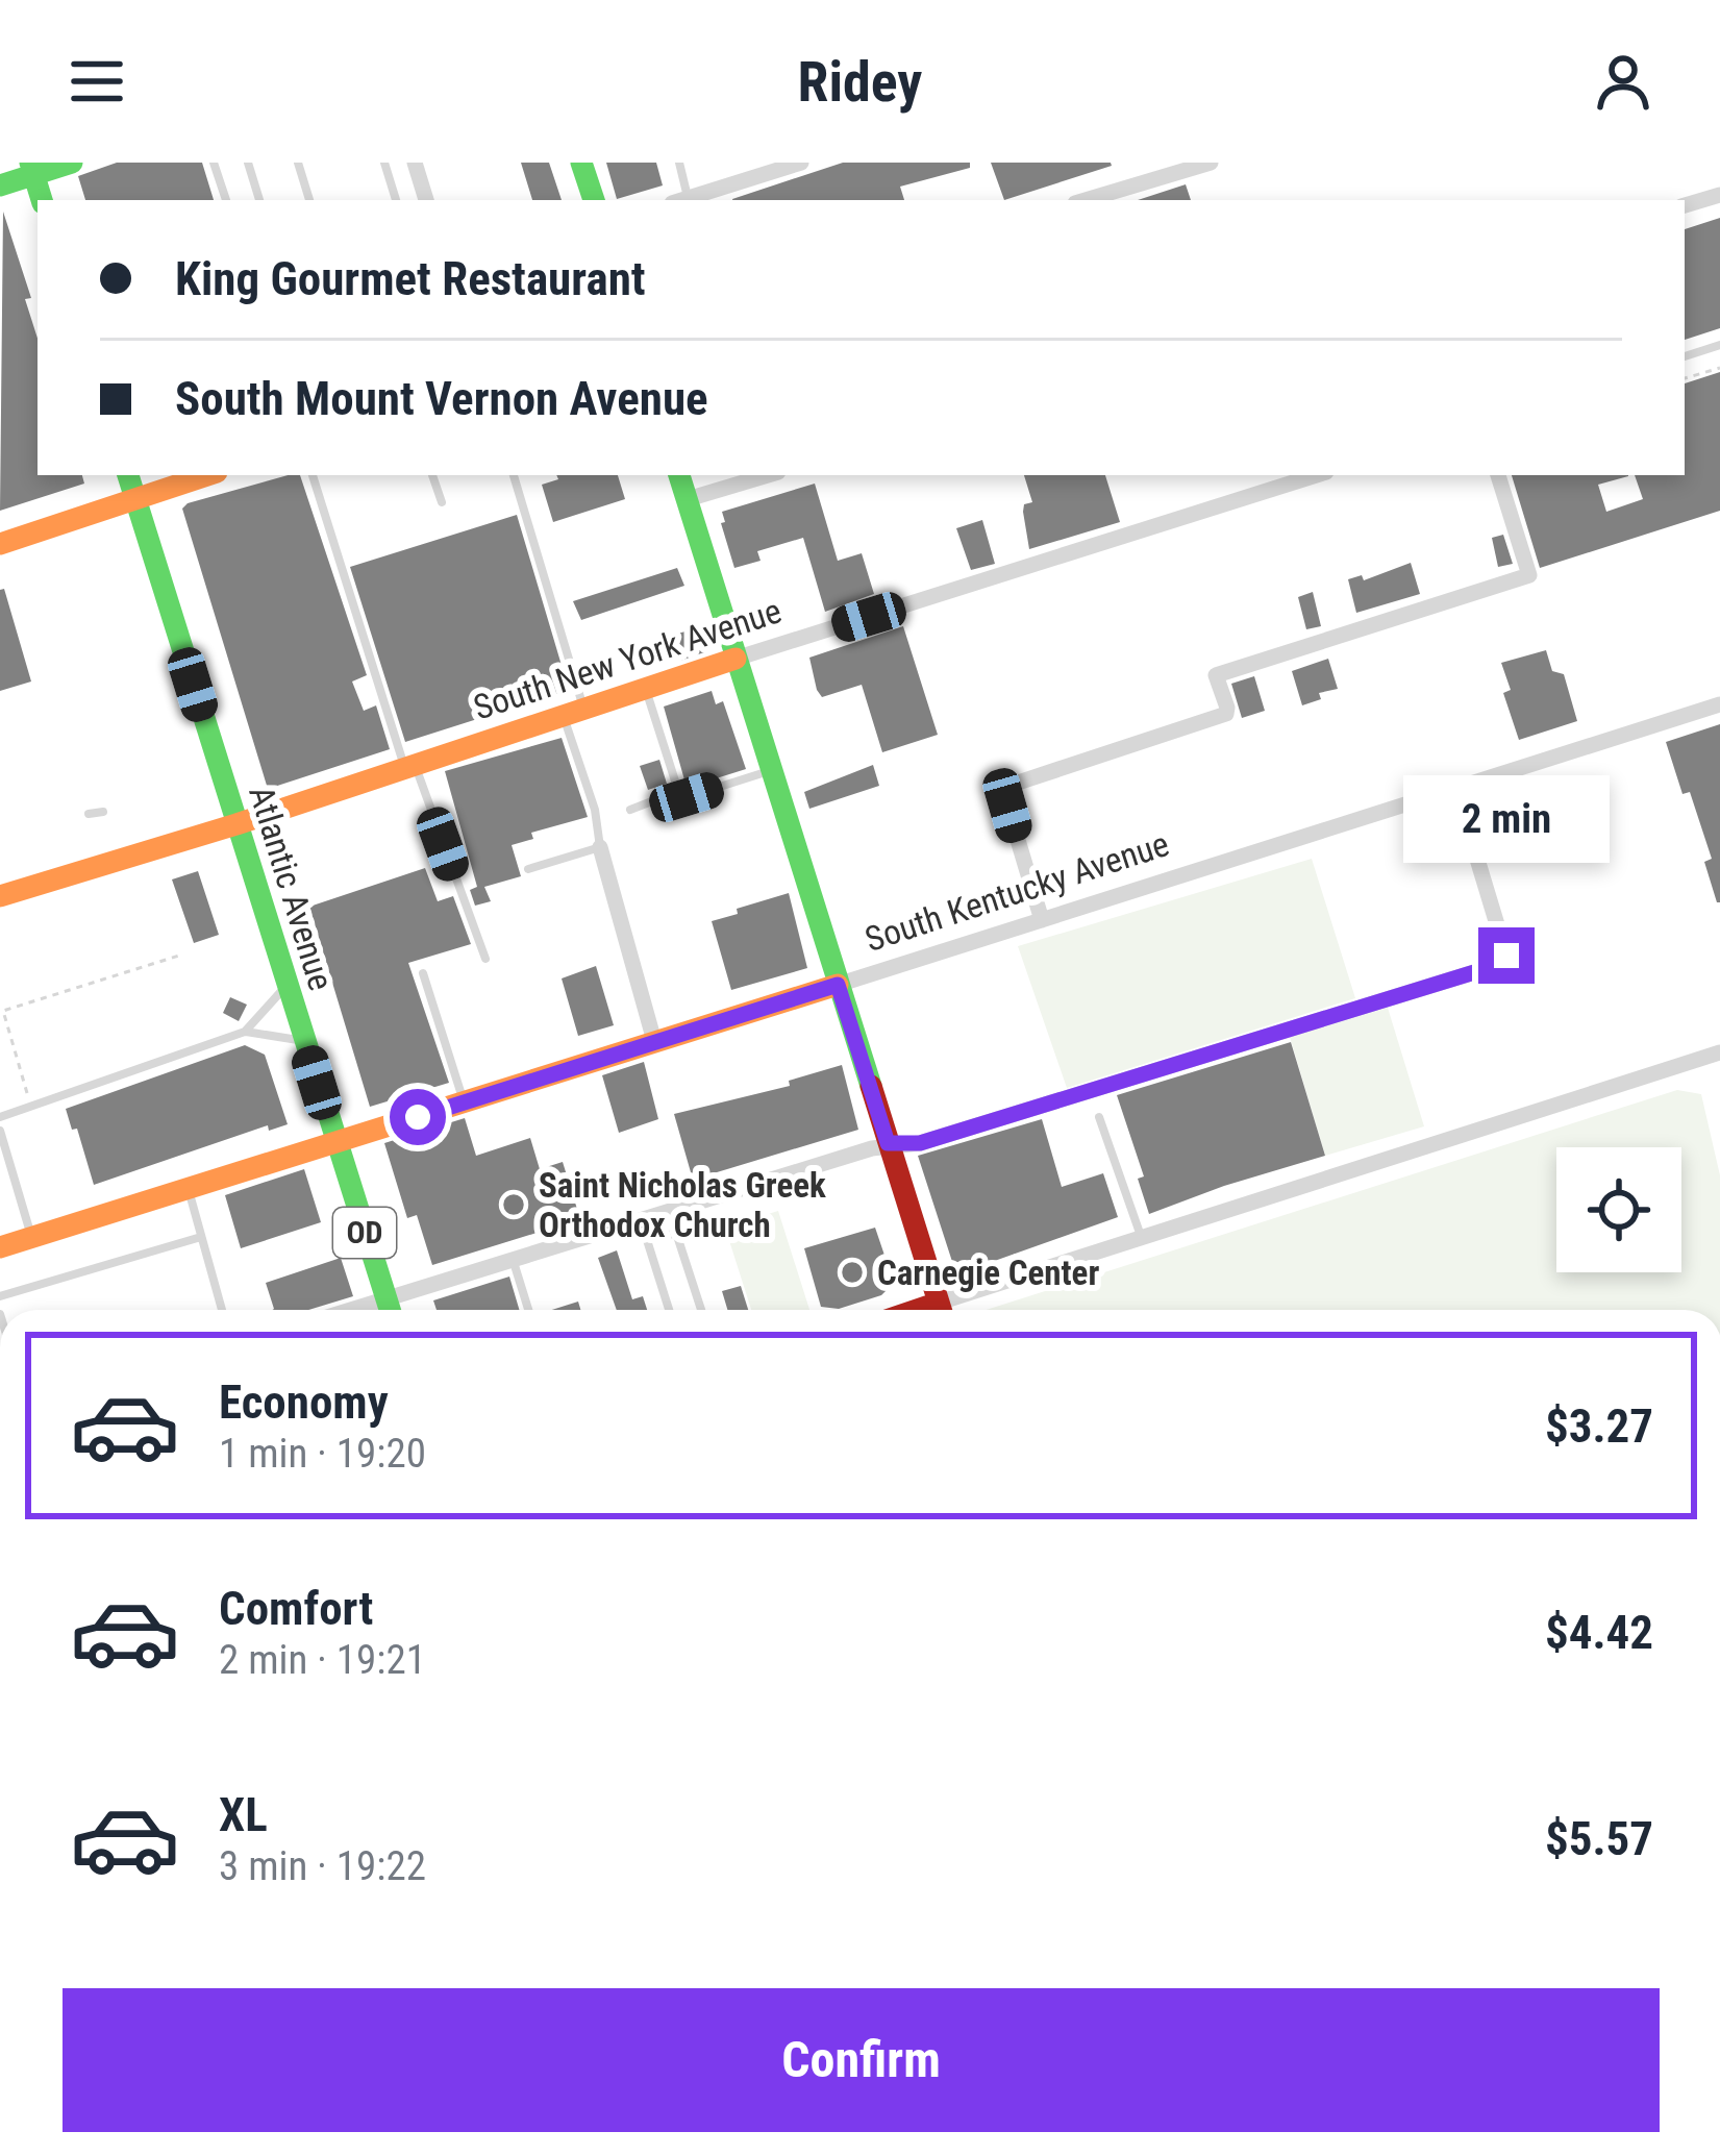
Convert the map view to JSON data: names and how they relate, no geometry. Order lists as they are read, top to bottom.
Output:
{
  "streets": {
    "main road": [
      "South New York Avenue",
      "Atlantic Avenue",
      "South Kentucky Avenue",
      "OD"
    ]
  },
  "crossings": [
    ["South New York Avenue", "Atlantic Avenue"],
    ["Atlantic Avenue", "South Kentucky Avenue"]
  ],
  "places": ["Saint Nicholas Greek Orthodox Church", "Carnegie Center"],
  "page": {
    "header": "Ridey",
    "banner": ["King Gourmet Restaurant", "South Mount Vernon Avenue"],
    "bubble": "2 min",
    "list": [
      {
        "name": "Economy",
        "note": "1 min · 19:20",
        "value": "$3.27"
      },
      {
        "name": "Comfort",
        "note": "2 min · 19:21",
        "value": "$4.42"
      },
      {
        "name": "XL",
        "note": "3 min · 19:22",
        "value": "$5.57"
      }
    ],
    "buttons": "Confirm"
  }
}
